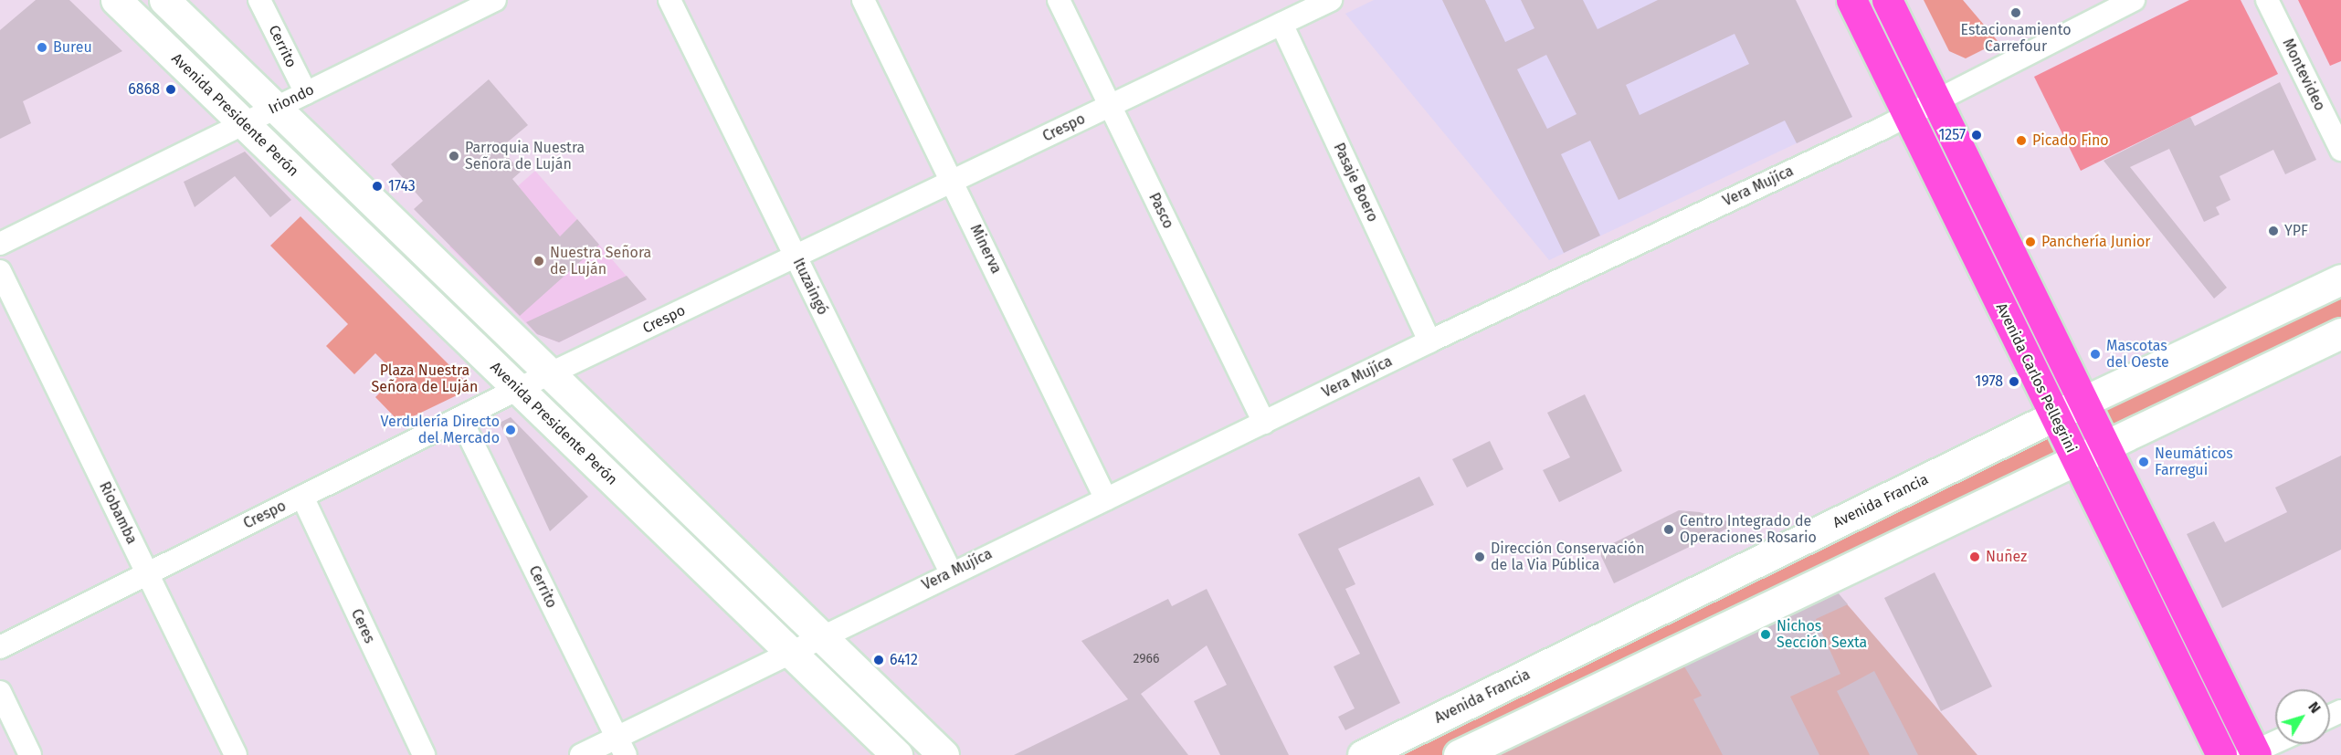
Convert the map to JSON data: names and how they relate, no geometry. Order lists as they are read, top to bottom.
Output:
{
  "streets": {
    "main road": ["Avenida Presidente Perón", "Avenida Carlos Pellegrini", "Avenida Francia"],
    "street": [
      "Cerrito",
      "Montevideo",
      "Iriondo",
      "Crespo",
      "Pasaje Boero",
      "Vera Mujíca",
      "Pasco",
      "Minerva",
      "Ituzaingó",
      "Riobamba",
      "Ceres"
    ]
  },
  "crossings": [
    ["Cerrito", "Iriondo"],
    ["Cerrito", "Crespo"],
    ["Cerrito", "Vera Mujíca"],
    ["Iriondo", "Avenida Presidente Perón"],
    ["Avenida Presidente Perón", "Crespo"],
    ["Avenida Presidente Perón", "Vera Mujíca"],
    ["Crespo", "Pasaje Boero"],
    ["Crespo", "Pasco"],
    ["Crespo", "Minerva"],
    ["Crespo", "Ituzaingó"],
    ["Crespo", "Riobamba"],
    ["Crespo", "Ceres"],
    ["Pasaje Boero", "Vera Mujíca"],
    ["Vera Mujíca", "Pasco"],
    ["Vera Mujíca", "Minerva"],
    ["Vera Mujíca", "Ituzaingó"],
    ["Vera Mujíca", "Avenida Carlos Pellegrini"],
    ["Avenida Carlos Pellegrini", "Avenida Francia"]
  ],
  "parks": ["Plaza Nuestra Señora de Luján"],
  "places": [
    "Estacionamiento Carrefour",
    "Bureu",
    "6868",
    "1257",
    "Picado Fino",
    "Parroquia Nuestra Señora de Luján",
    "1743",
    "YPF",
    "Panchería Junior",
    "Nuestra Señora de Luján",
    "Mascotas del Oeste",
    "1978",
    "Verdulería Directo del Mercado",
    "Neumáticos Farregui",
    "Centro Integrado de Operaciones Rosario",
    "Dirección Conservación de la Via Pública",
    "Nuñez",
    "Nichos Sección Sexta",
    "6412"
  ],
  "house_numbers": ["2966"],
  "north": "top right"
}
